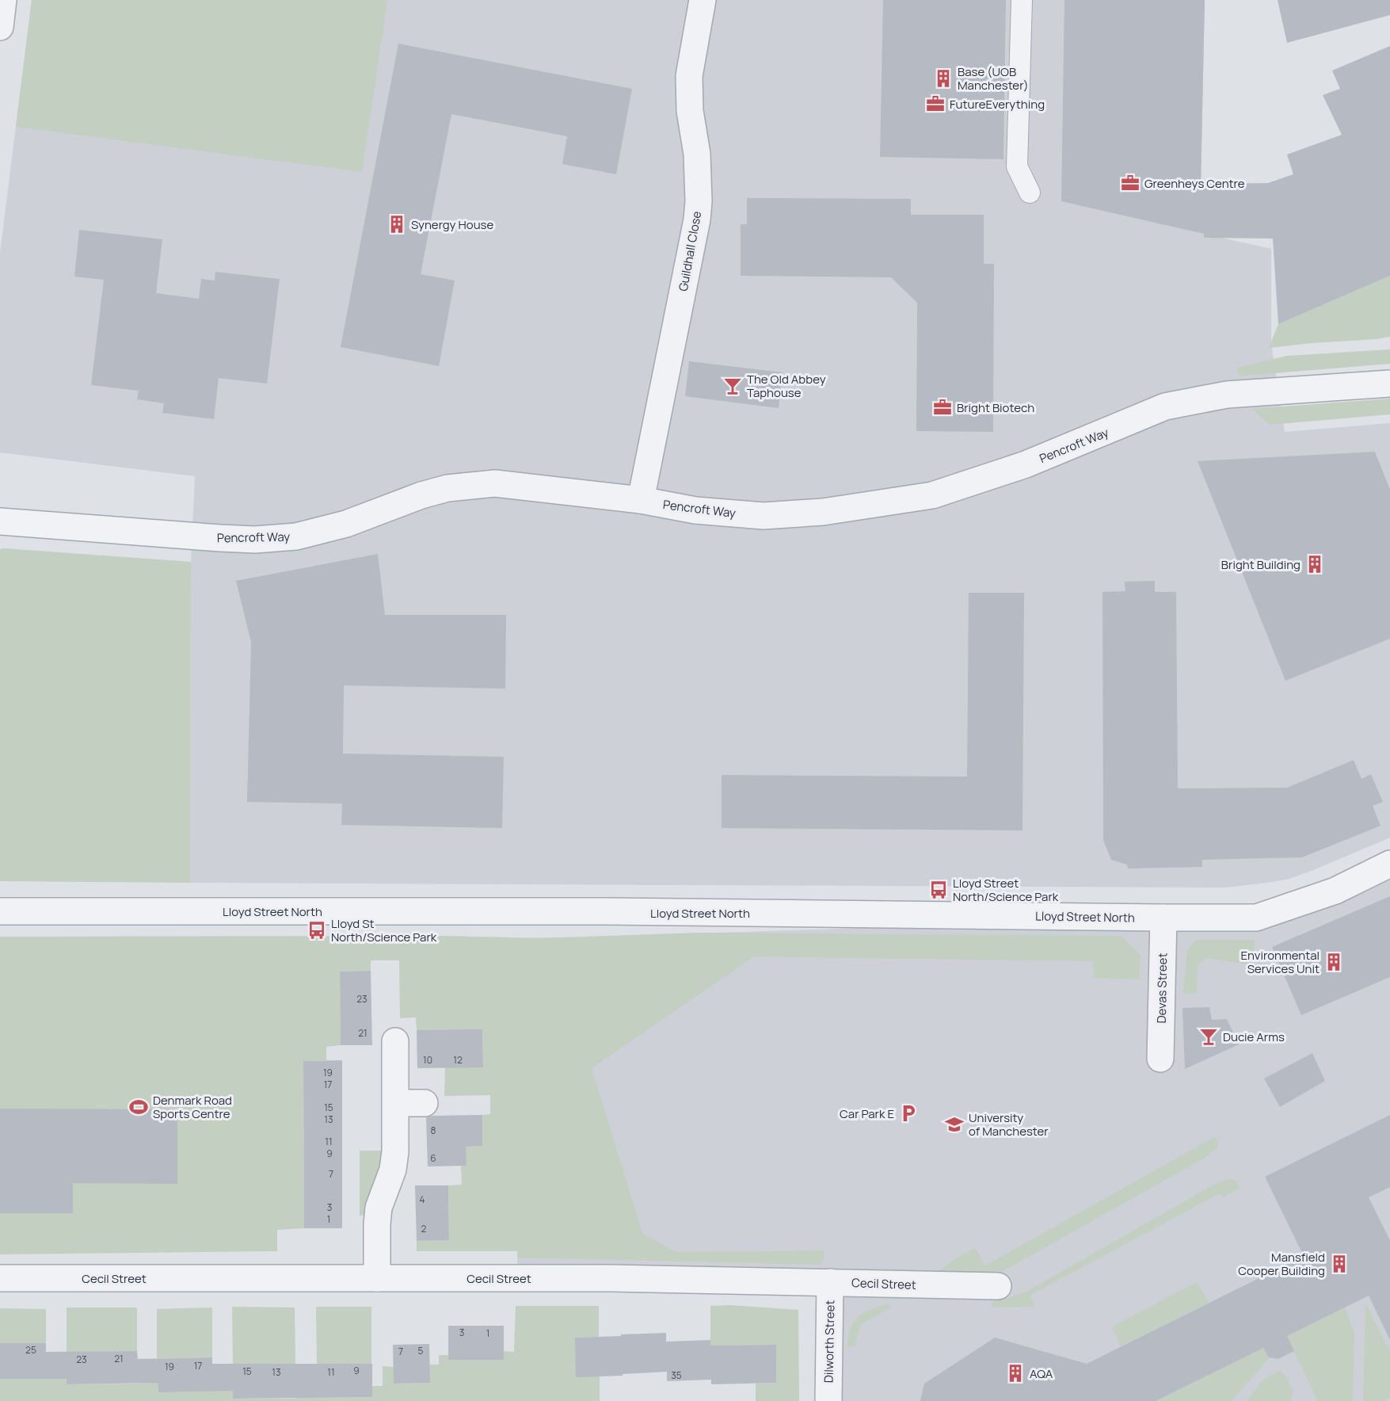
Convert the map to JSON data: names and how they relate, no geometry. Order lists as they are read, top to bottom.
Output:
{
  "streets": {
    "street": [
      "Guildhall Close",
      "Pencroft Way",
      "Lloyd Street North",
      "Devas Street",
      "Cecil Street",
      "Dilworth Street"
    ]
  },
  "crossings": [
    ["Guildhall Close", "Pencroft Way"],
    ["Lloyd Street North", "Devas Street"],
    ["Cecil Street", "Dilworth Street"]
  ],
  "places": {
    "building": [
      "Base (UOB Manchester)",
      "Synergy House",
      "Bright Building",
      "Environmental Services Unit",
      "Mansfield Cooper Building",
      "AQA"
    ],
    "office": ["FutureEverything", "Greenheys Centre", "Bright Biotech"],
    "bar": ["The Old Abbey Taphouse", "Ducie Arms"],
    "bus stop": ["Lloyd Street North/Science Park", "Lloyd St North/Science Park"],
    "sports": ["Denmark Road Sports Centre"],
    "parking": ["Car Park E"],
    "school or university": ["University of Manchester"]
  },
  "house_numbers": [
    "23",
    "21",
    "10",
    "12",
    "19",
    "17",
    "15",
    "13",
    "8",
    "11",
    "9",
    "6",
    "7",
    "4",
    "3",
    "1",
    "2",
    "3",
    "1",
    "25",
    "5",
    "7",
    "21",
    "23",
    "17",
    "19",
    "9",
    "15",
    "13",
    "11",
    "35"
  ]
}
